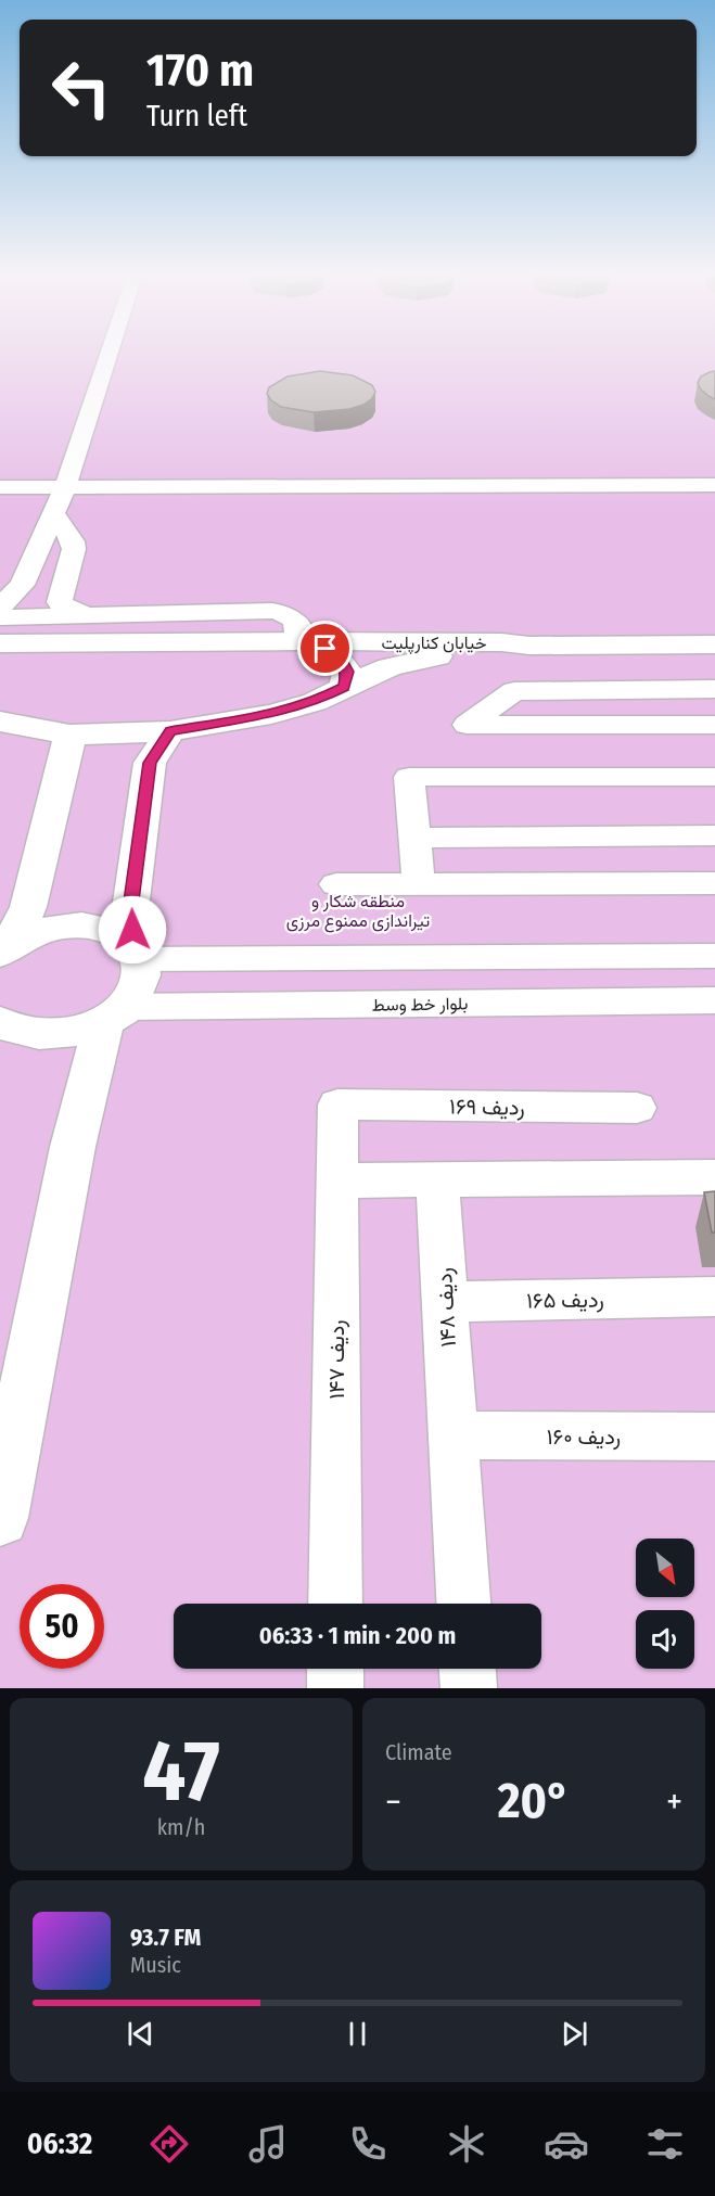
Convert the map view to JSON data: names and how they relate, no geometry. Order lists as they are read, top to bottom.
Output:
{
  "streets": {
    "main road": ["خیابان کنارپلیت"],
    "street": [
      "بلوار خط وسط",
      "ردیف ۱۶۹",
      "ردیف ۱۶۵",
      "ردیف ۱۴۸",
      "ردیف ۱۴۷",
      "ردیف ۱۶۰"
    ]
  },
  "crossings": [
    ["ردیف ۱۶۹", "ردیف ۱۴۷"],
    ["ردیف ۱۶۵", "ردیف ۱۴۸"],
    ["ردیف ۱۴۸", "ردیف ۱۶۰"]
  ],
  "parks": ["منطقه شکار و تیراندازی ممنوع مرزی"],
  "north": "bottom right",
  "page": {
    "turn": ["170 m", "Turn left"],
    "limit": "50",
    "trip": "06:33 · 1 min · 200 m",
    "tile": [
      ["47", "km/h"],
      "Climate"
    ],
    "heat": ["−", "20°", "+"],
    "song": ["93.7 FM", "Music"],
    "tabs": "06:32"
  }
}
